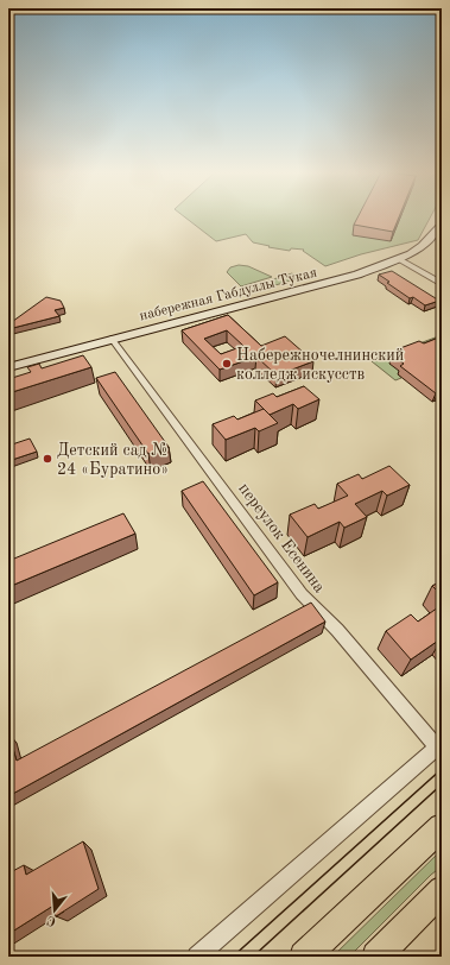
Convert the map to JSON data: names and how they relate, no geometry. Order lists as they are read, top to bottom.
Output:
{
  "streets": {
    "main road": ["набережная Габдуллы Тукая"],
    "street": ["переулок Есенина"]
  },
  "crossings": [
    ["набережная Габдуллы Тукая", "переулок Есенина"]
  ],
  "places": ["Набережночелнинский колледж искусств", "Детский сад № 24 «Буратино»"],
  "north": "bottom"
}
